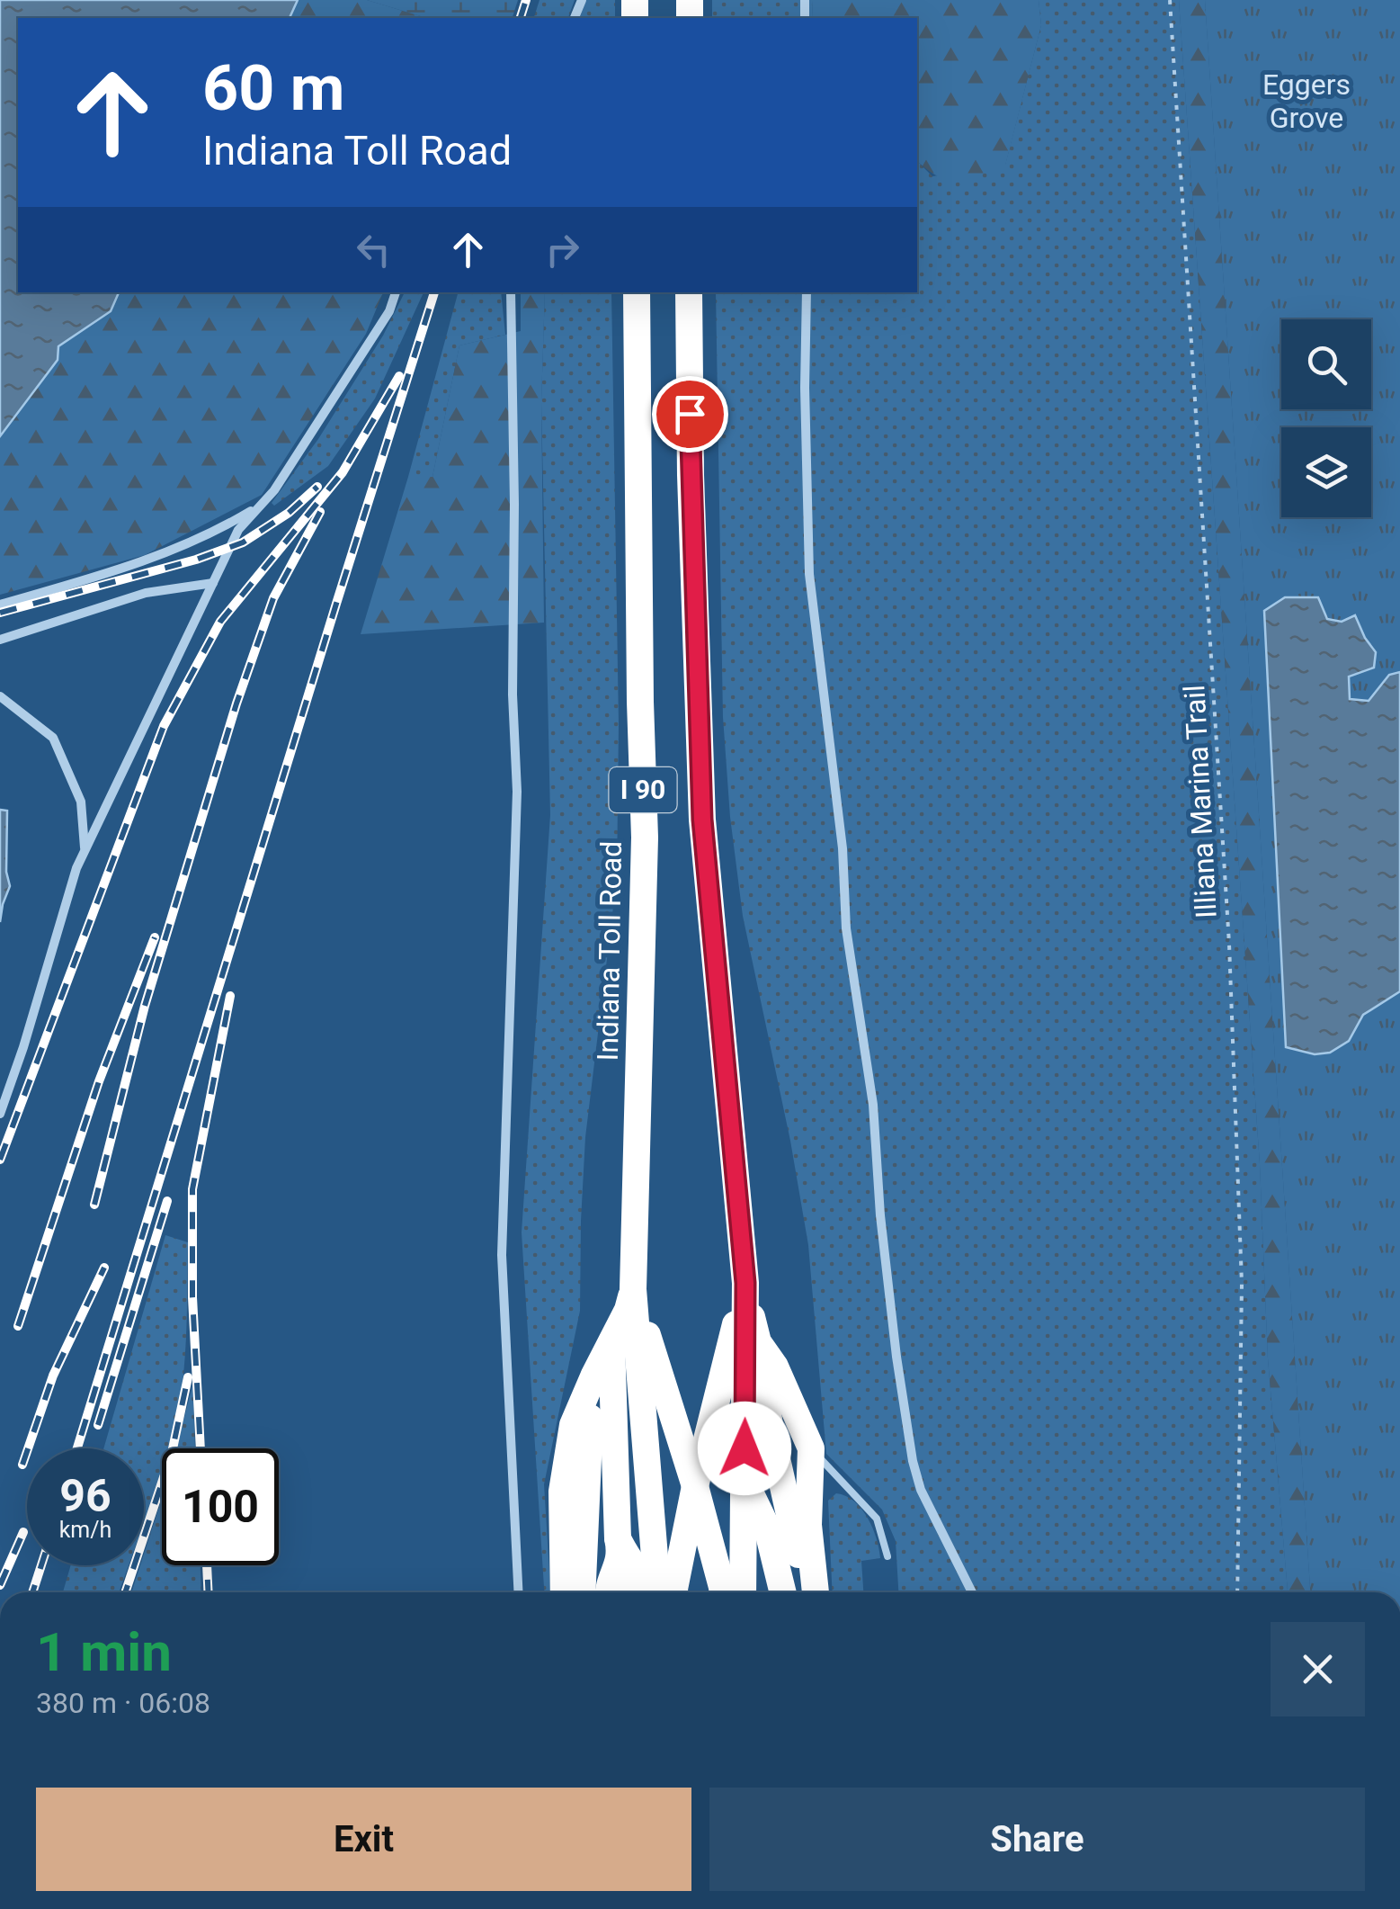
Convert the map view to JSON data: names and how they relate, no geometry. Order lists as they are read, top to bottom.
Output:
{
  "streets": {
    "highway": ["I 90", "Indiana Toll Road"],
    "path": ["Illiana Marina Trail"]
  },
  "crossings": [
    ["I 90", "Indiana Toll Road"]
  ],
  "parks": ["Eggers Grove"],
  "page": {
    "turn": ["60 m", "Indiana Toll Road"],
    "speed": "96 km/h",
    "limit": "100",
    "heading": ["1 min", "380 m · 06:08"],
    "buttons": ["Exit", "Share"]
  }
}
